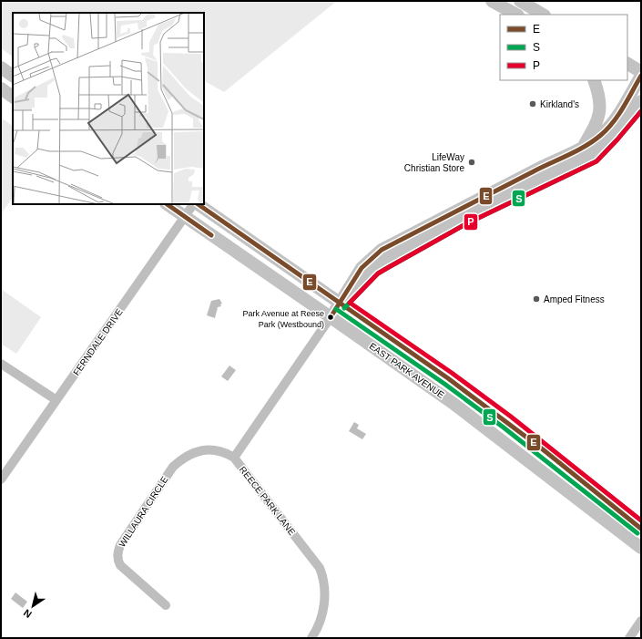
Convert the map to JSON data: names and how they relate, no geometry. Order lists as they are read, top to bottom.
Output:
{
  "streets": {
    "main road": ["EAST PARK AVENUE"],
    "street": ["FERNDALE DRIVE", "REECE PARK LANE", "WILLAURA CIRCLE"]
  },
  "crossings": [
    ["FERNDALE DRIVE", "EAST PARK AVENUE"],
    ["EAST PARK AVENUE", "REECE PARK LANE"],
    ["REECE PARK LANE", "WILLAURA CIRCLE"]
  ],
  "places": [
    "Kirkland's",
    "LifeWay Christian Store",
    "Amped Fitness",
    "Park Avenue at Reese Park (Westbound)"
  ],
  "lines": ["transit line E", "transit line S", "transit line P"],
  "legend": ["E", "S", "P"],
  "north": "bottom left"
}
